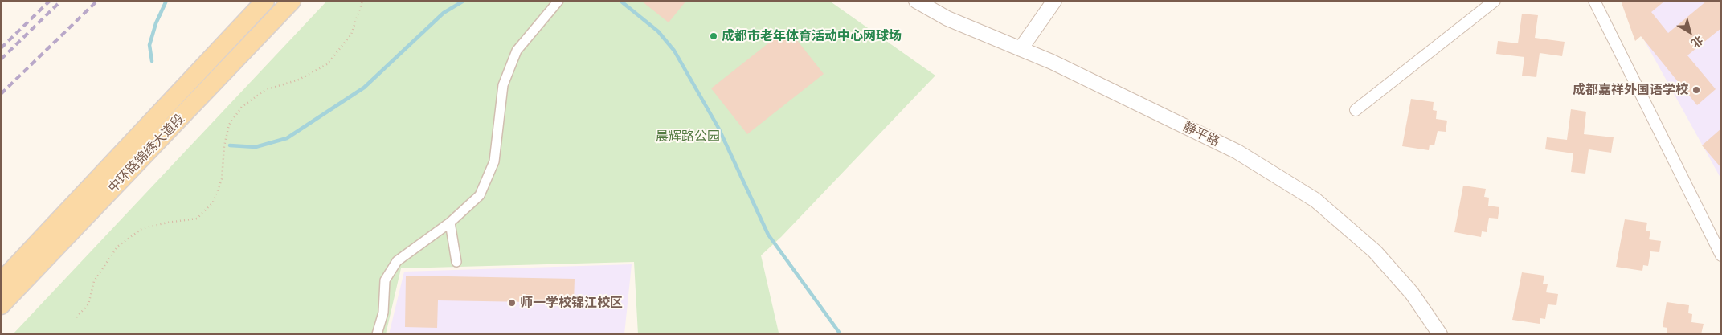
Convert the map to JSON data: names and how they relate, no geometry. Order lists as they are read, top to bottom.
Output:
{
  "streets": {
    "main road": ["中环路锦绣大道段"],
    "street": ["静平路"]
  },
  "parks": ["晨辉路公园"],
  "places": ["成都市老年体育活动中心网球场", "成都嘉祥外国语学校", "师一学校锦江校区"],
  "north": "bottom right"
}
